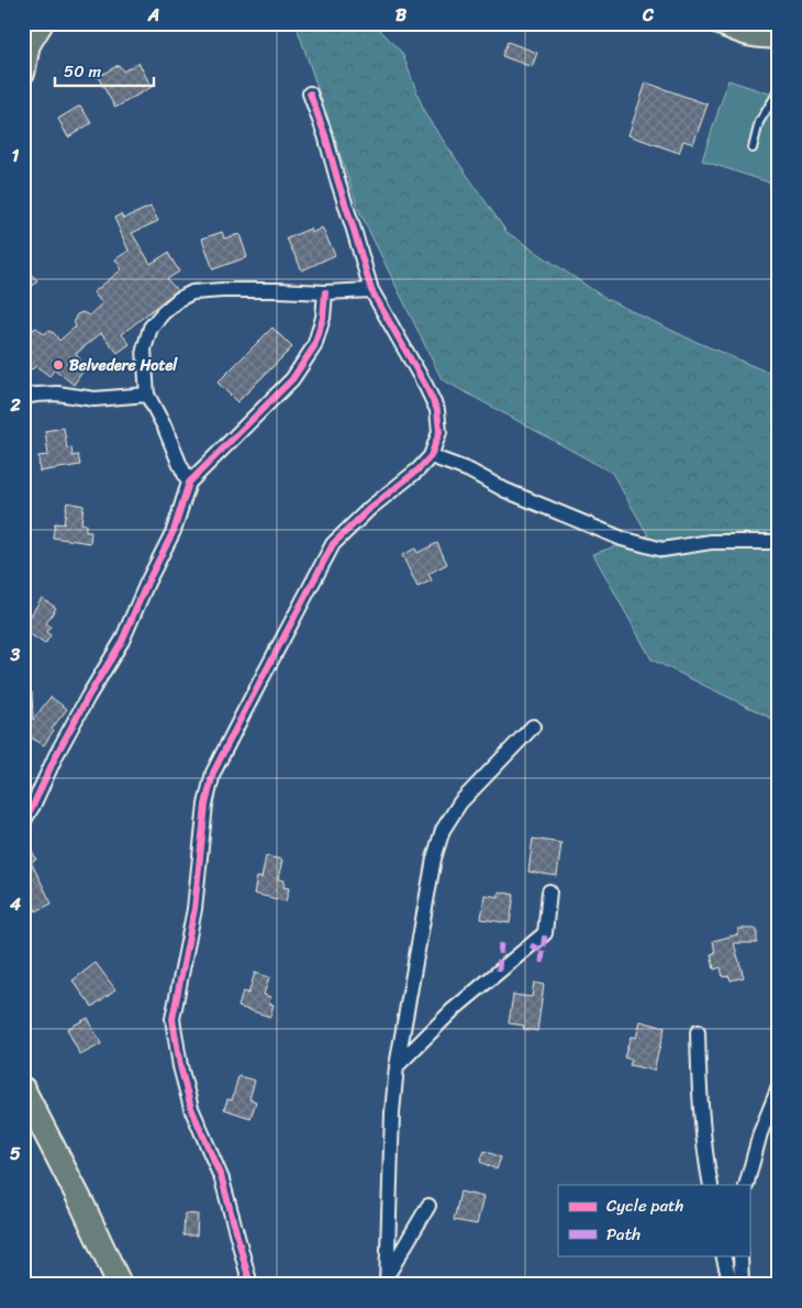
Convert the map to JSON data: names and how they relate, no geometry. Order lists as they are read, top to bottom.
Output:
{
  "places": ["Belvedere Hotel"],
  "legend": ["Cycle path", "Path"],
  "scale_bar": "50 m",
  "grid": {
    "columns": ["A", "B", "C"],
    "rows": [
      "1",
      "2",
      "3",
      "4",
      "5"
    ]
  }
}
